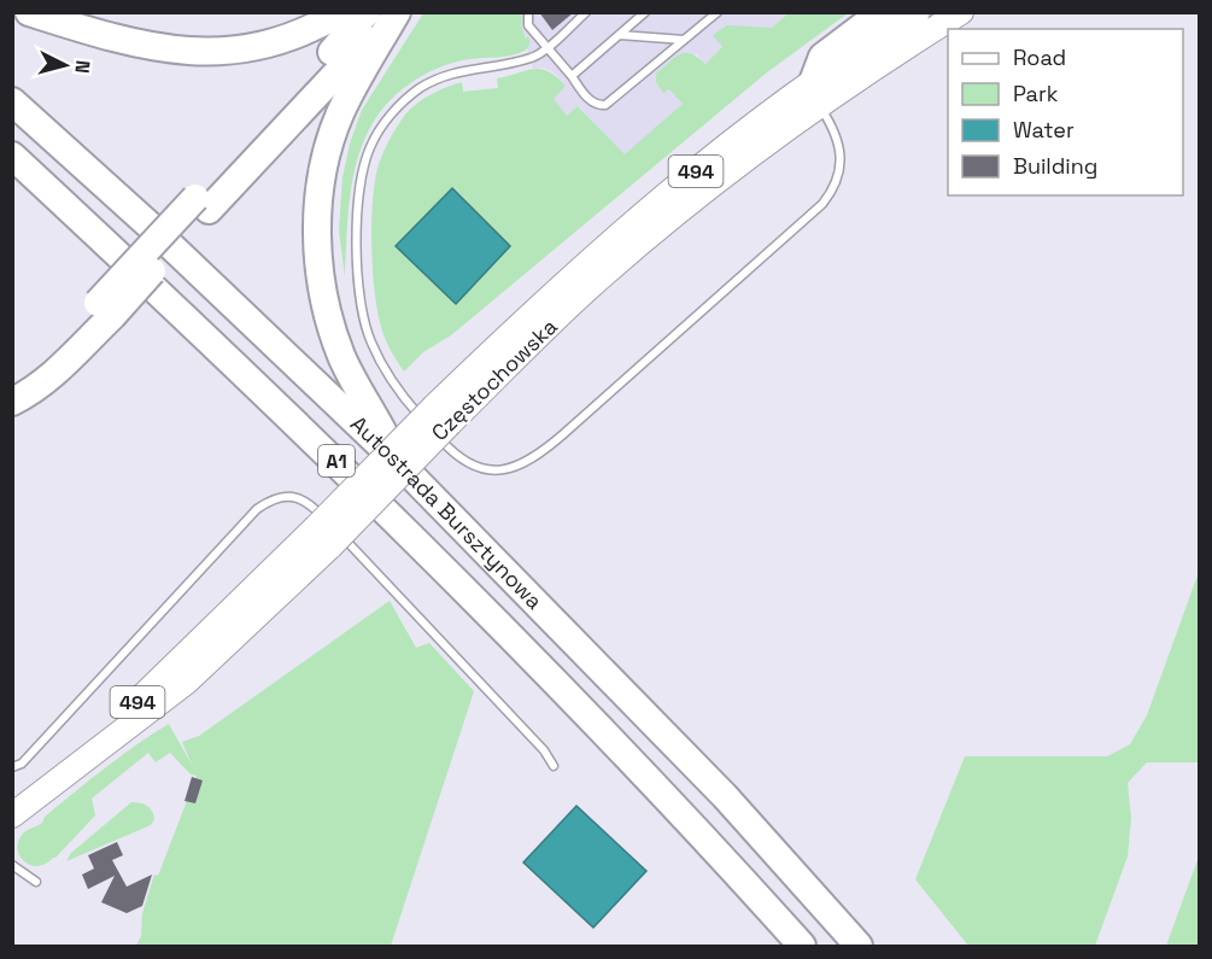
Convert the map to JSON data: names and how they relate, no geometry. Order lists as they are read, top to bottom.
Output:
{
  "streets": {
    "highway": ["A1", "Autostrada Bursztynowa"],
    "main road": ["494", "Częstochowska"]
  },
  "legend": [
    "Road",
    "Park",
    "Water",
    "Building"
  ],
  "north": "right"
}
